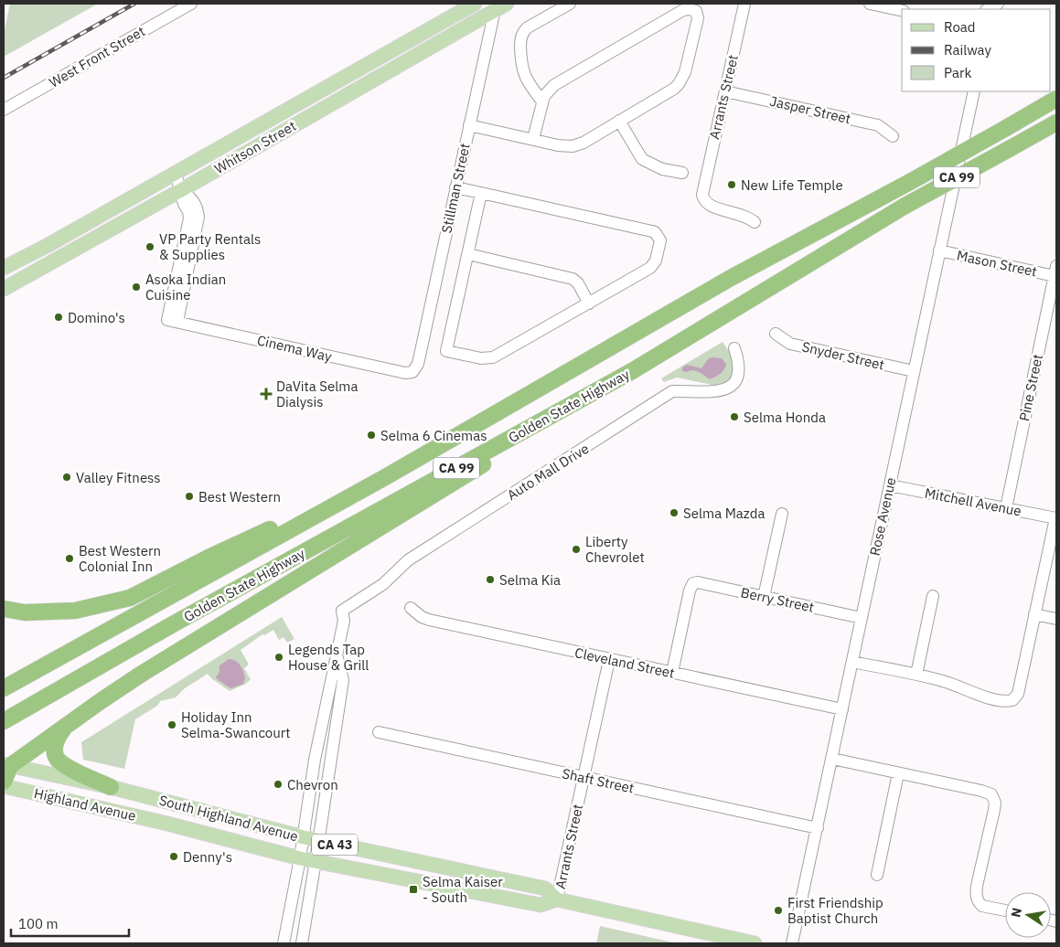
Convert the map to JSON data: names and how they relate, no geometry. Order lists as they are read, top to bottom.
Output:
{
  "streets": {
    "highway": ["CA 99", "Golden State Highway"],
    "main road": [
      "Whitson Street",
      "Highland Avenue",
      "South Highland Avenue",
      "CA 43"
    ],
    "street": [
      "West Front Street",
      "Arrants Street",
      "Jasper Street",
      "Stillman Street",
      "Mason Street",
      "Cinema Way",
      "Snyder Street",
      "Pine Street",
      "Auto Mall Drive",
      "Mitchell Avenue",
      "Rose Avenue",
      "Berry Street",
      "Cleveland Street",
      "Shaft Street"
    ]
  },
  "crossings": [
    ["Arrants Street", "Jasper Street"],
    ["Arrants Street", "Cleveland Street"],
    ["Arrants Street", "Shaft Street"],
    ["Arrants Street", "South Highland Avenue"],
    ["Whitson Street", "Stillman Street"],
    ["Whitson Street", "Cinema Way"],
    ["Stillman Street", "Cinema Way"],
    ["Mason Street", "Pine Street"],
    ["Mason Street", "Rose Avenue"],
    ["Snyder Street", "Rose Avenue"],
    ["Pine Street", "Mitchell Avenue"],
    ["Mitchell Avenue", "Rose Avenue"],
    ["Rose Avenue", "Berry Street"],
    ["Rose Avenue", "Cleveland Street"],
    ["Rose Avenue", "Shaft Street"],
    ["Berry Street", "Cleveland Street"],
    ["Highland Avenue", "South Highland Avenue"]
  ],
  "places": {
    "other": [
      "New Life Temple",
      "VP Party Rentals & Supplies",
      "Asoka Indian Cuisine",
      "Domino's",
      "Selma Honda",
      "Selma 6 Cinemas",
      "Valley Fitness",
      "Best Western",
      "Selma Mazda",
      "Liberty Chevrolet",
      "Best Western Colonial Inn",
      "Selma Kia",
      "Legends Tap House & Grill",
      "Holiday Inn Selma-Swancourt",
      "Chevron",
      "Denny's",
      "First Friendship Baptist Church"
    ],
    "health": ["DaVita Selma Dialysis"],
    "transit": ["Selma Kaiser - South"]
  },
  "legend": ["Road", "Railway", "Park"],
  "scale_bar": "100 m",
  "north": "left"
}
